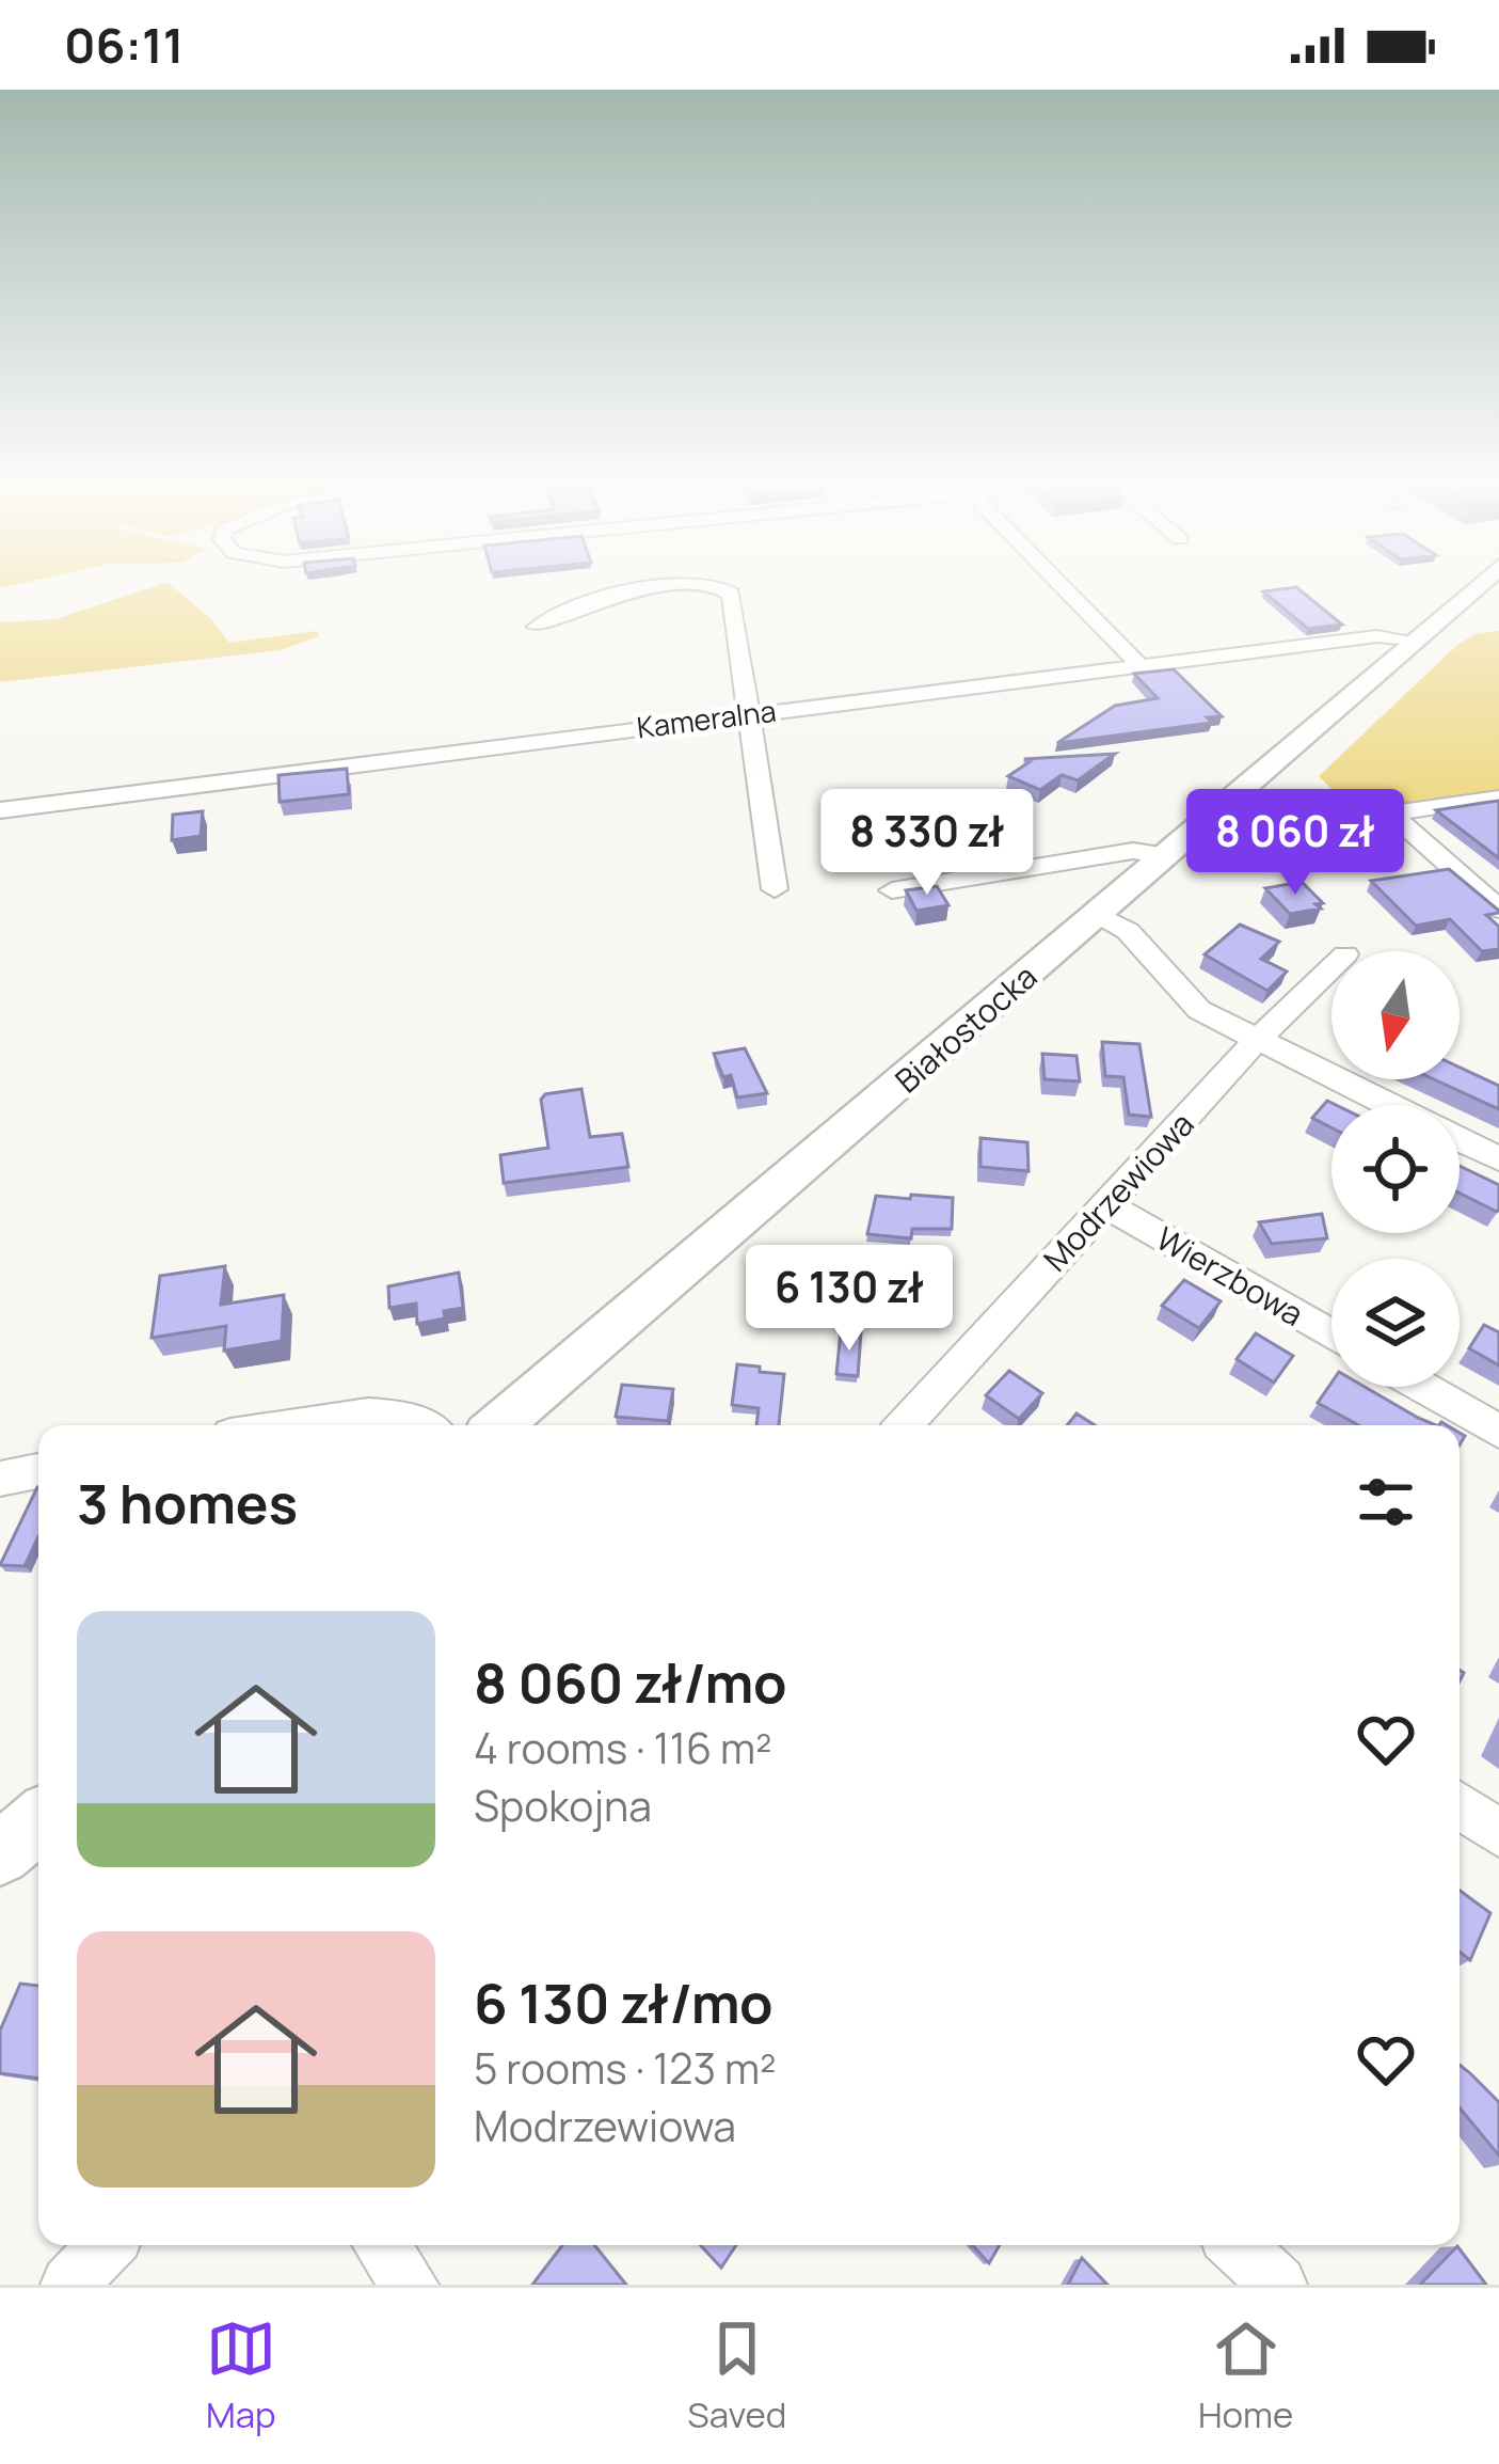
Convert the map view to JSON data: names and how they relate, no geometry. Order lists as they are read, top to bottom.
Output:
{
  "streets": {
    "street": [
      "Kameralna",
      "Białostocka",
      "Modrzewiowa",
      "Wierzbowa"
    ]
  },
  "crossings": [
    ["Kameralna", "Białostocka"],
    ["Modrzewiowa", "Wierzbowa"]
  ],
  "north": "bottom",
  "page": {
    "status": "06:11",
    "price": ["8 330 zł", "8 060 zł", "6 130 zł"],
    "heading": "3 homes",
    "list": [
      {
        "name": "8 060 zł/mo",
        "note": "4 rooms · 116 m² · Spokojna"
      },
      {
        "name": "6 130 zł/mo",
        "note": "5 rooms · 123 m² · Modrzewiowa"
      }
    ],
    "tabs": ["Map", "Saved", "Home"]
  }
}
